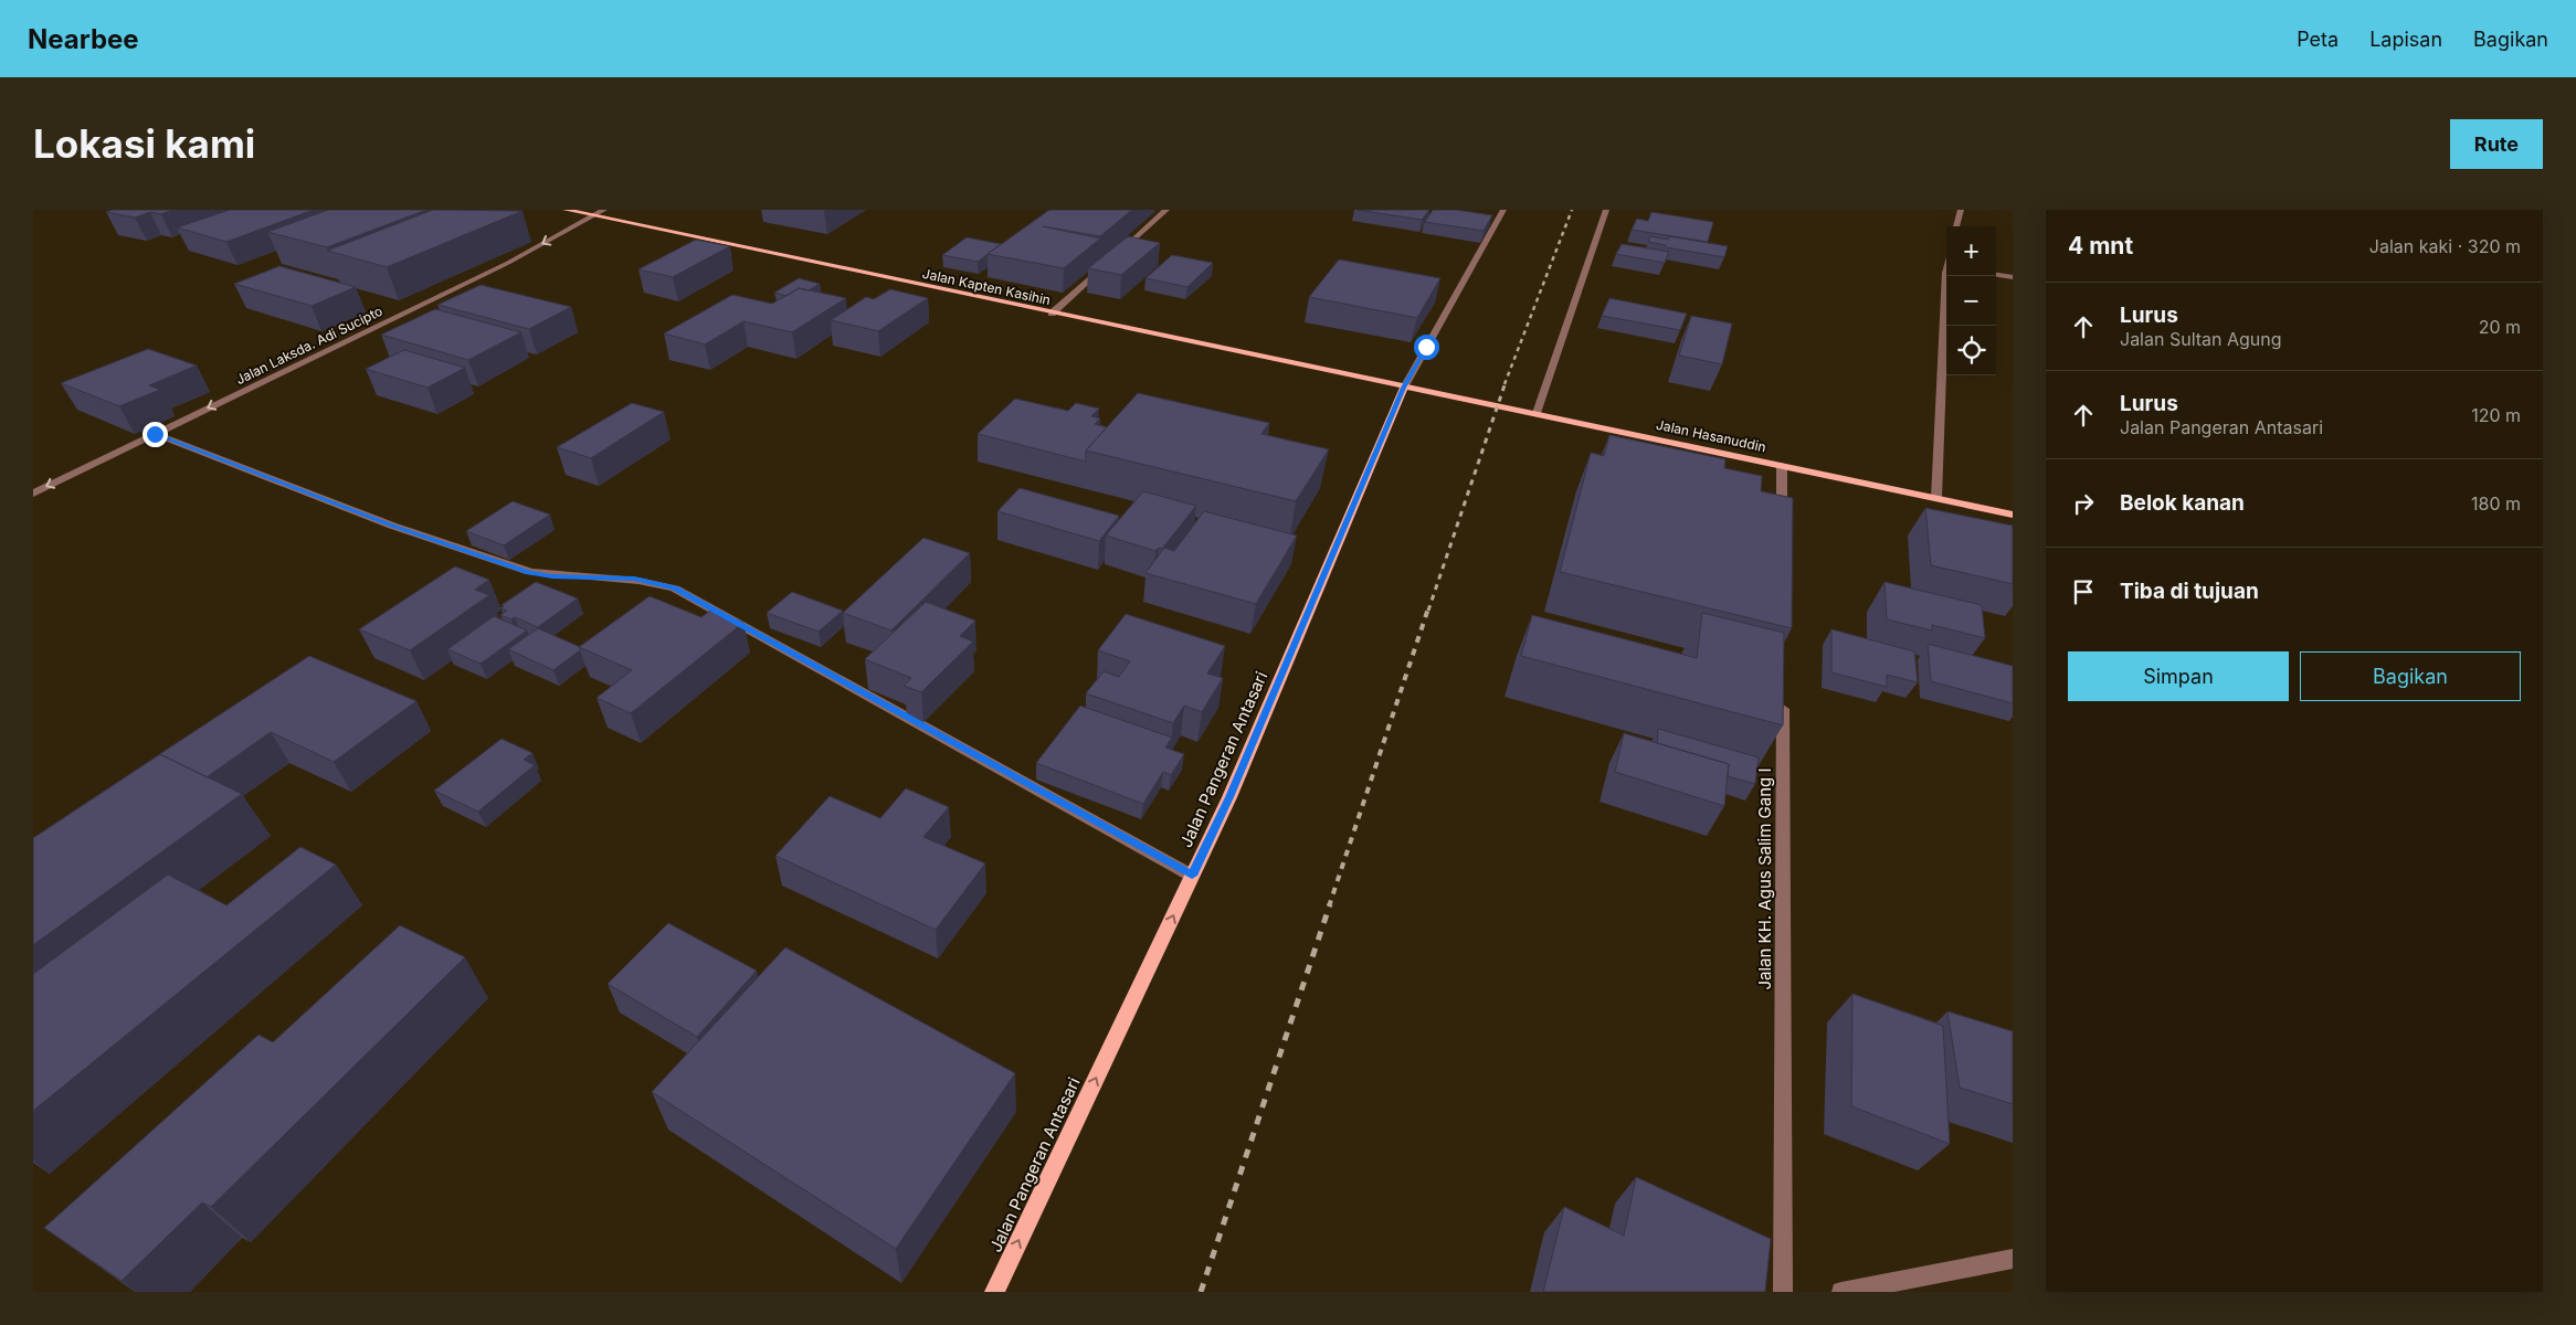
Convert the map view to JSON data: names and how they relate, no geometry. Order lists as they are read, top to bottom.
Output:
{
  "streets": {
    "main road": ["Jalan Kapten Kasihin", "Jalan Hasanuddin", "Jalan Pangeran Antasari"],
    "street": ["Jalan Laksda. Adi Sucipto", "Jalan KH. Agus Salim Gang I"]
  },
  "crossings": [
    ["Jalan Kapten Kasihin", "Jalan Laksda. Adi Sucipto"],
    ["Jalan Kapten Kasihin", "Jalan Hasanuddin"],
    ["Jalan Kapten Kasihin", "Jalan Pangeran Antasari"],
    ["Jalan Hasanuddin", "Jalan Pangeran Antasari"]
  ],
  "one_way": ["Jalan Laksda. Adi Sucipto", "Jalan Pangeran Antasari"],
  "page": {
    "header": "Nearbee",
    "nav": ["Peta", "Lapisan", "Bagikan"],
    "buttons": [
      "Rute",
      ["Simpan", "Bagikan"]
    ],
    "title": "Lokasi kami",
    "heading": ["4 mnt", "Jalan kaki · 320 m"],
    "map_buttons": ["+", "−"],
    "list": [
      ["Lurus", "Jalan Sultan Agung", "20 m"],
      ["Lurus", "Jalan Pangeran Antasari", "120 m"],
      ["Belok kanan", "180 m"],
      "Tiba di tujuan"
    ]
  }
}
